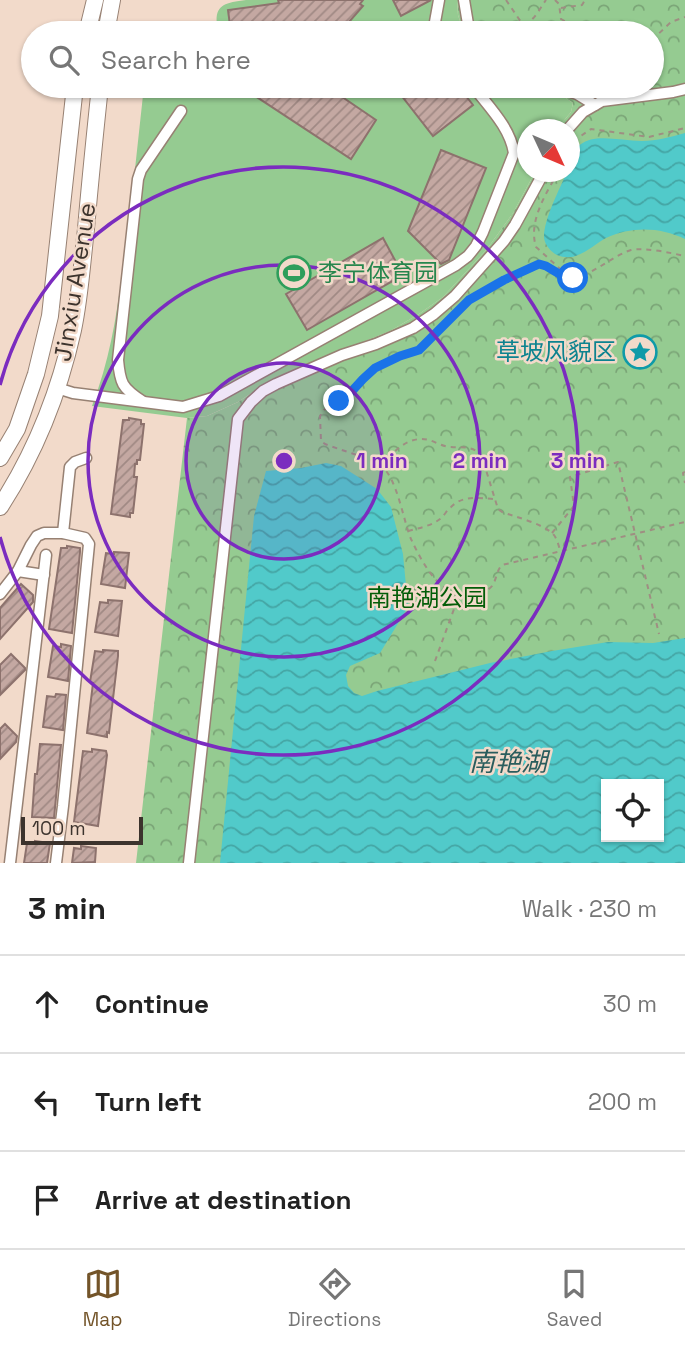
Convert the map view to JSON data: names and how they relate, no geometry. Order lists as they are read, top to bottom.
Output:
{
  "streets": {
    "highway": ["Jinxiu Avenue"]
  },
  "water": ["南艳湖"],
  "parks": ["南艳湖公园"],
  "places": {
    "sports": ["李宁体育园"],
    "place": ["草坡风貌区"]
  },
  "scale_bar": "100 m",
  "north": "bottom right",
  "page": {
    "search": "Search here",
    "scale": "100 m",
    "heading": ["3 min", "Walk · 230 m"],
    "list": [
      ["Continue", "30 m"],
      ["Turn left", "200 m"],
      "Arrive at destination"
    ],
    "nav": ["Map", "Directions", "Saved"]
  },
  "rings": ["1 min", "2 min", "3 min"]
}
